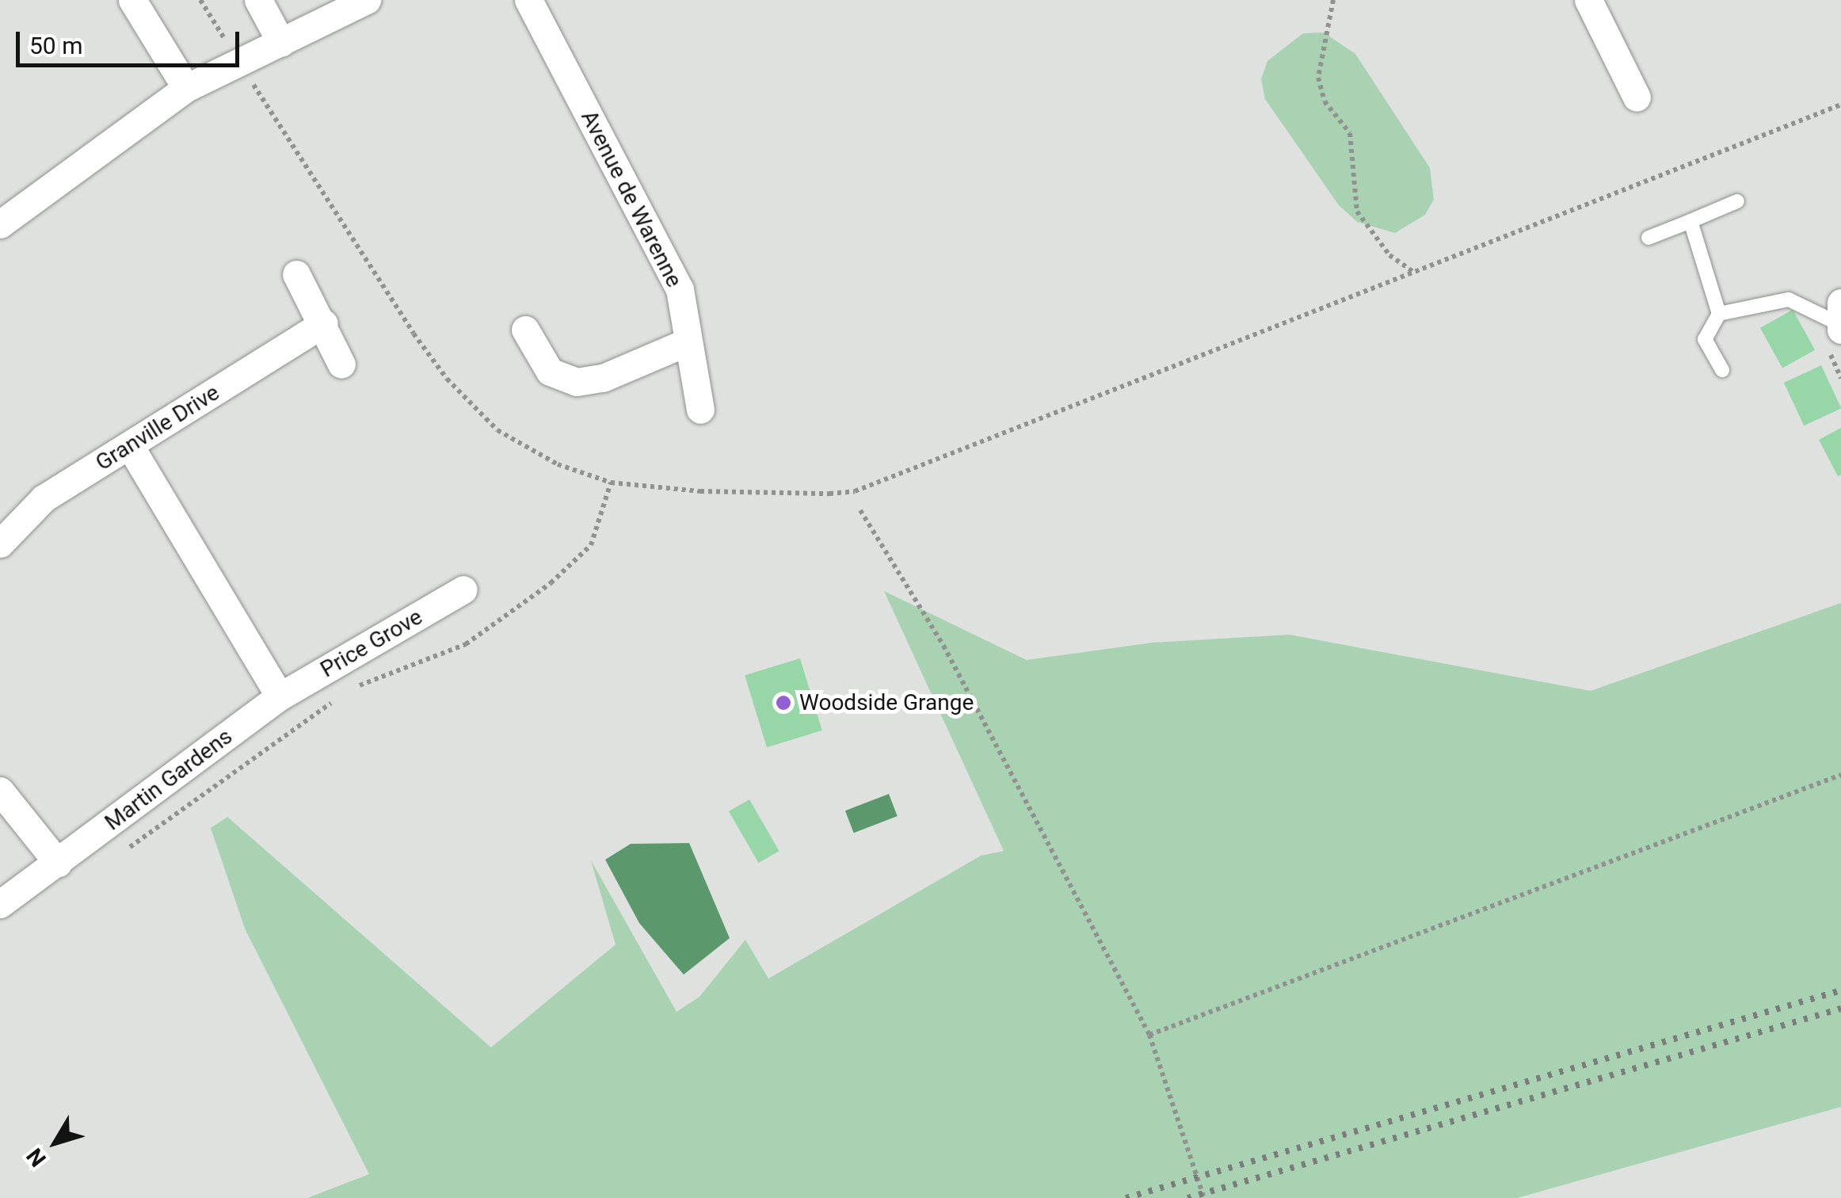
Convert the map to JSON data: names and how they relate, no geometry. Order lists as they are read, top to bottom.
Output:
{
  "streets": {
    "street": [
      "Avenue de Warenne",
      "Granville Drive",
      "Price Grove",
      "Martin Gardens"
    ]
  },
  "crossings": [
    ["Price Grove", "Martin Gardens"]
  ],
  "places": ["Woodside Grange"],
  "scale_bar": "50 m",
  "north": "bottom left"
}
